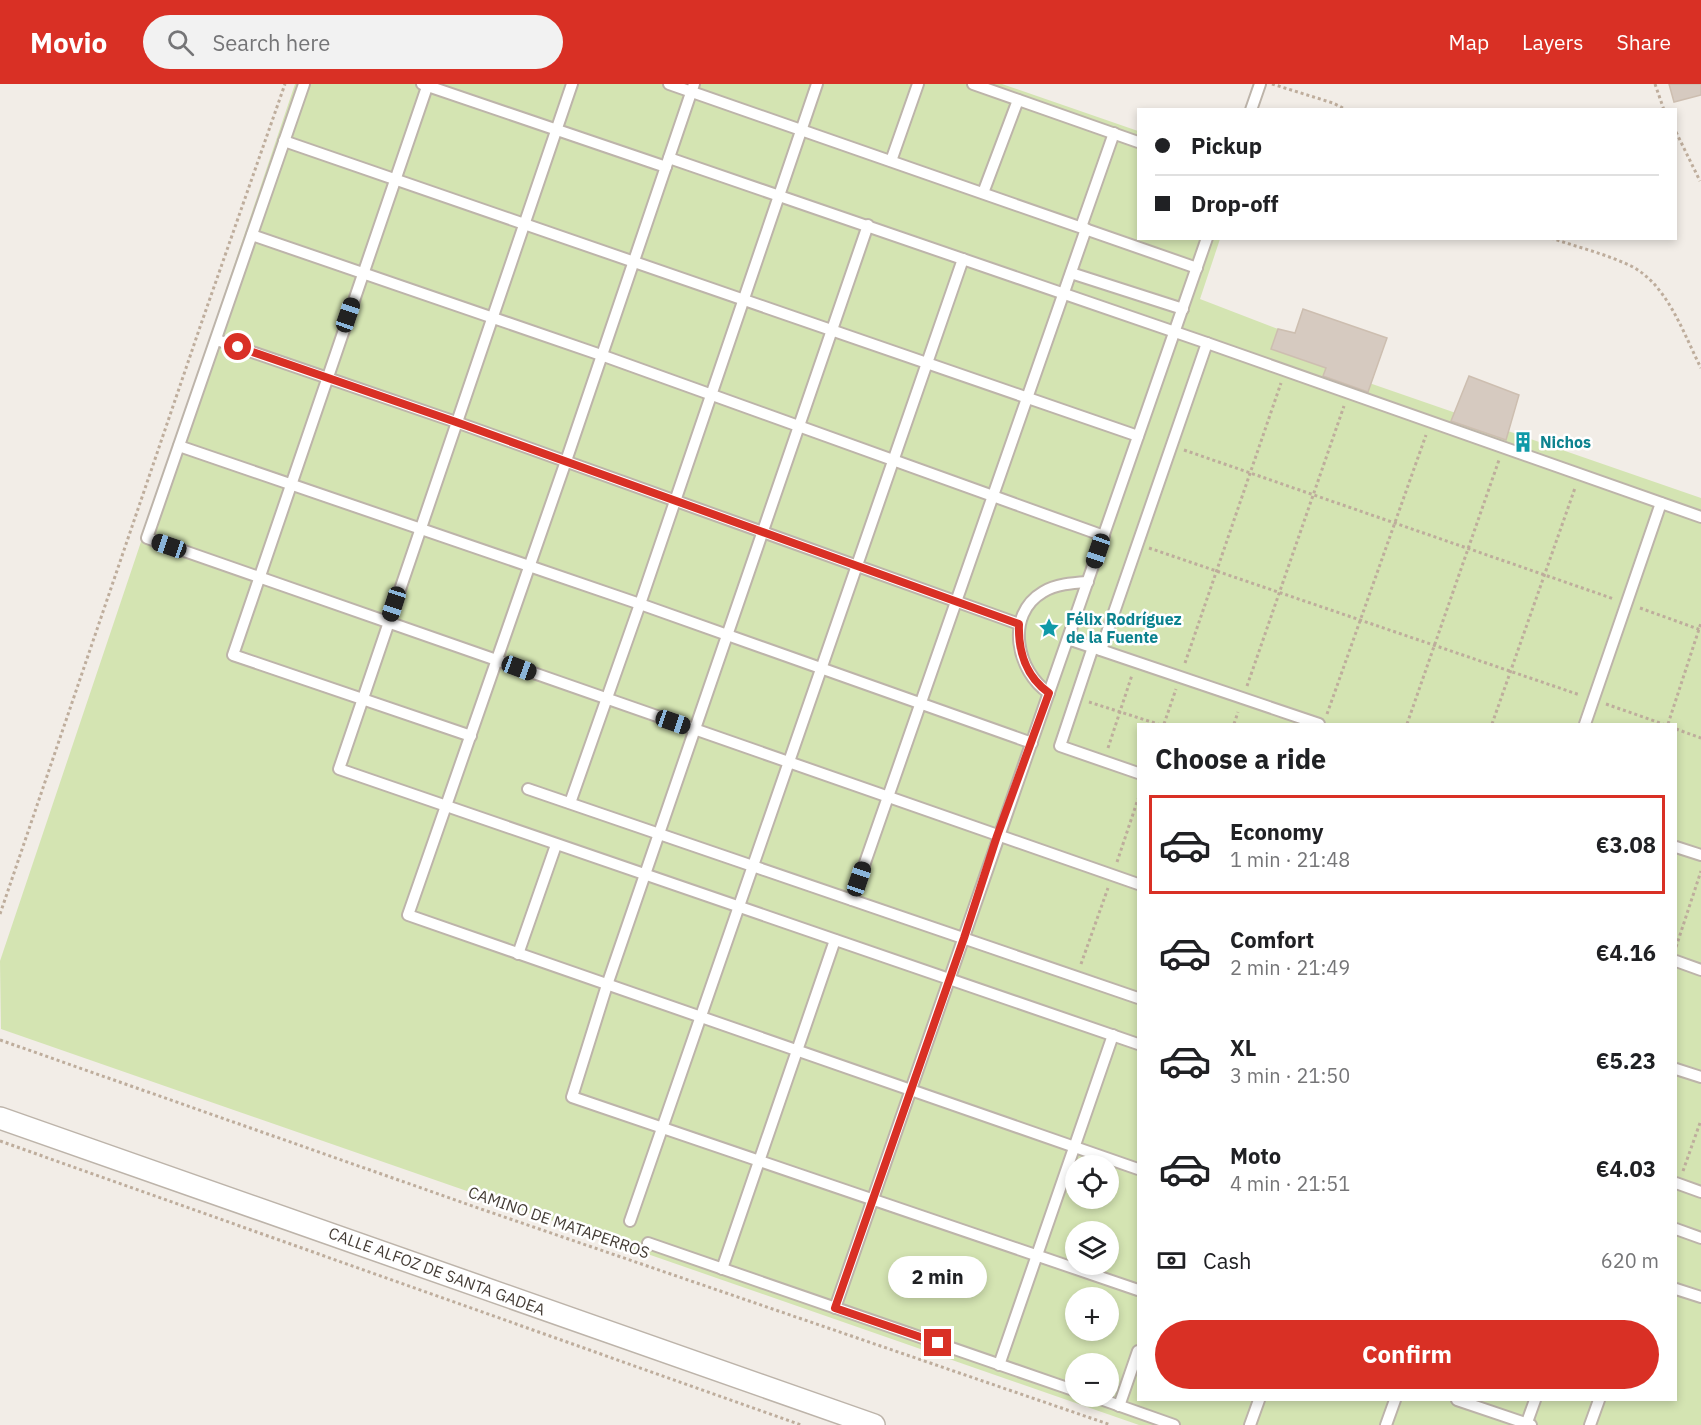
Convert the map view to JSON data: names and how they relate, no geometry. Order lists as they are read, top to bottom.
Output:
{
  "streets": {
    "street": ["CALLE ALFOZ DE SANTA GADEA"],
    "path": ["CAMINO DE MATAPERROS"]
  },
  "places": {
    "building": ["Nichos"],
    "place": ["Félix Rodríguez de la Fuente"]
  },
  "page": {
    "header": "Movio",
    "search": "Search here",
    "nav": ["Map", "Layers", "Share"],
    "banner": ["Pickup", "Drop-off"],
    "heading": "Choose a ride",
    "list": [
      {
        "name": "Economy",
        "note": "1 min · 21:48",
        "value": "€3.08"
      },
      {
        "name": "Comfort",
        "note": "2 min · 21:49",
        "value": "€4.16"
      },
      {
        "name": "XL",
        "note": "3 min · 21:50",
        "value": "€5.23"
      },
      {
        "name": "Moto",
        "note": "4 min · 21:51",
        "value": "€4.03"
      }
    ],
    "map_buttons": ["+", "−"],
    "pay": ["Cash", "620 m"],
    "bubble": "2 min",
    "buttons": "Confirm"
  }
}
